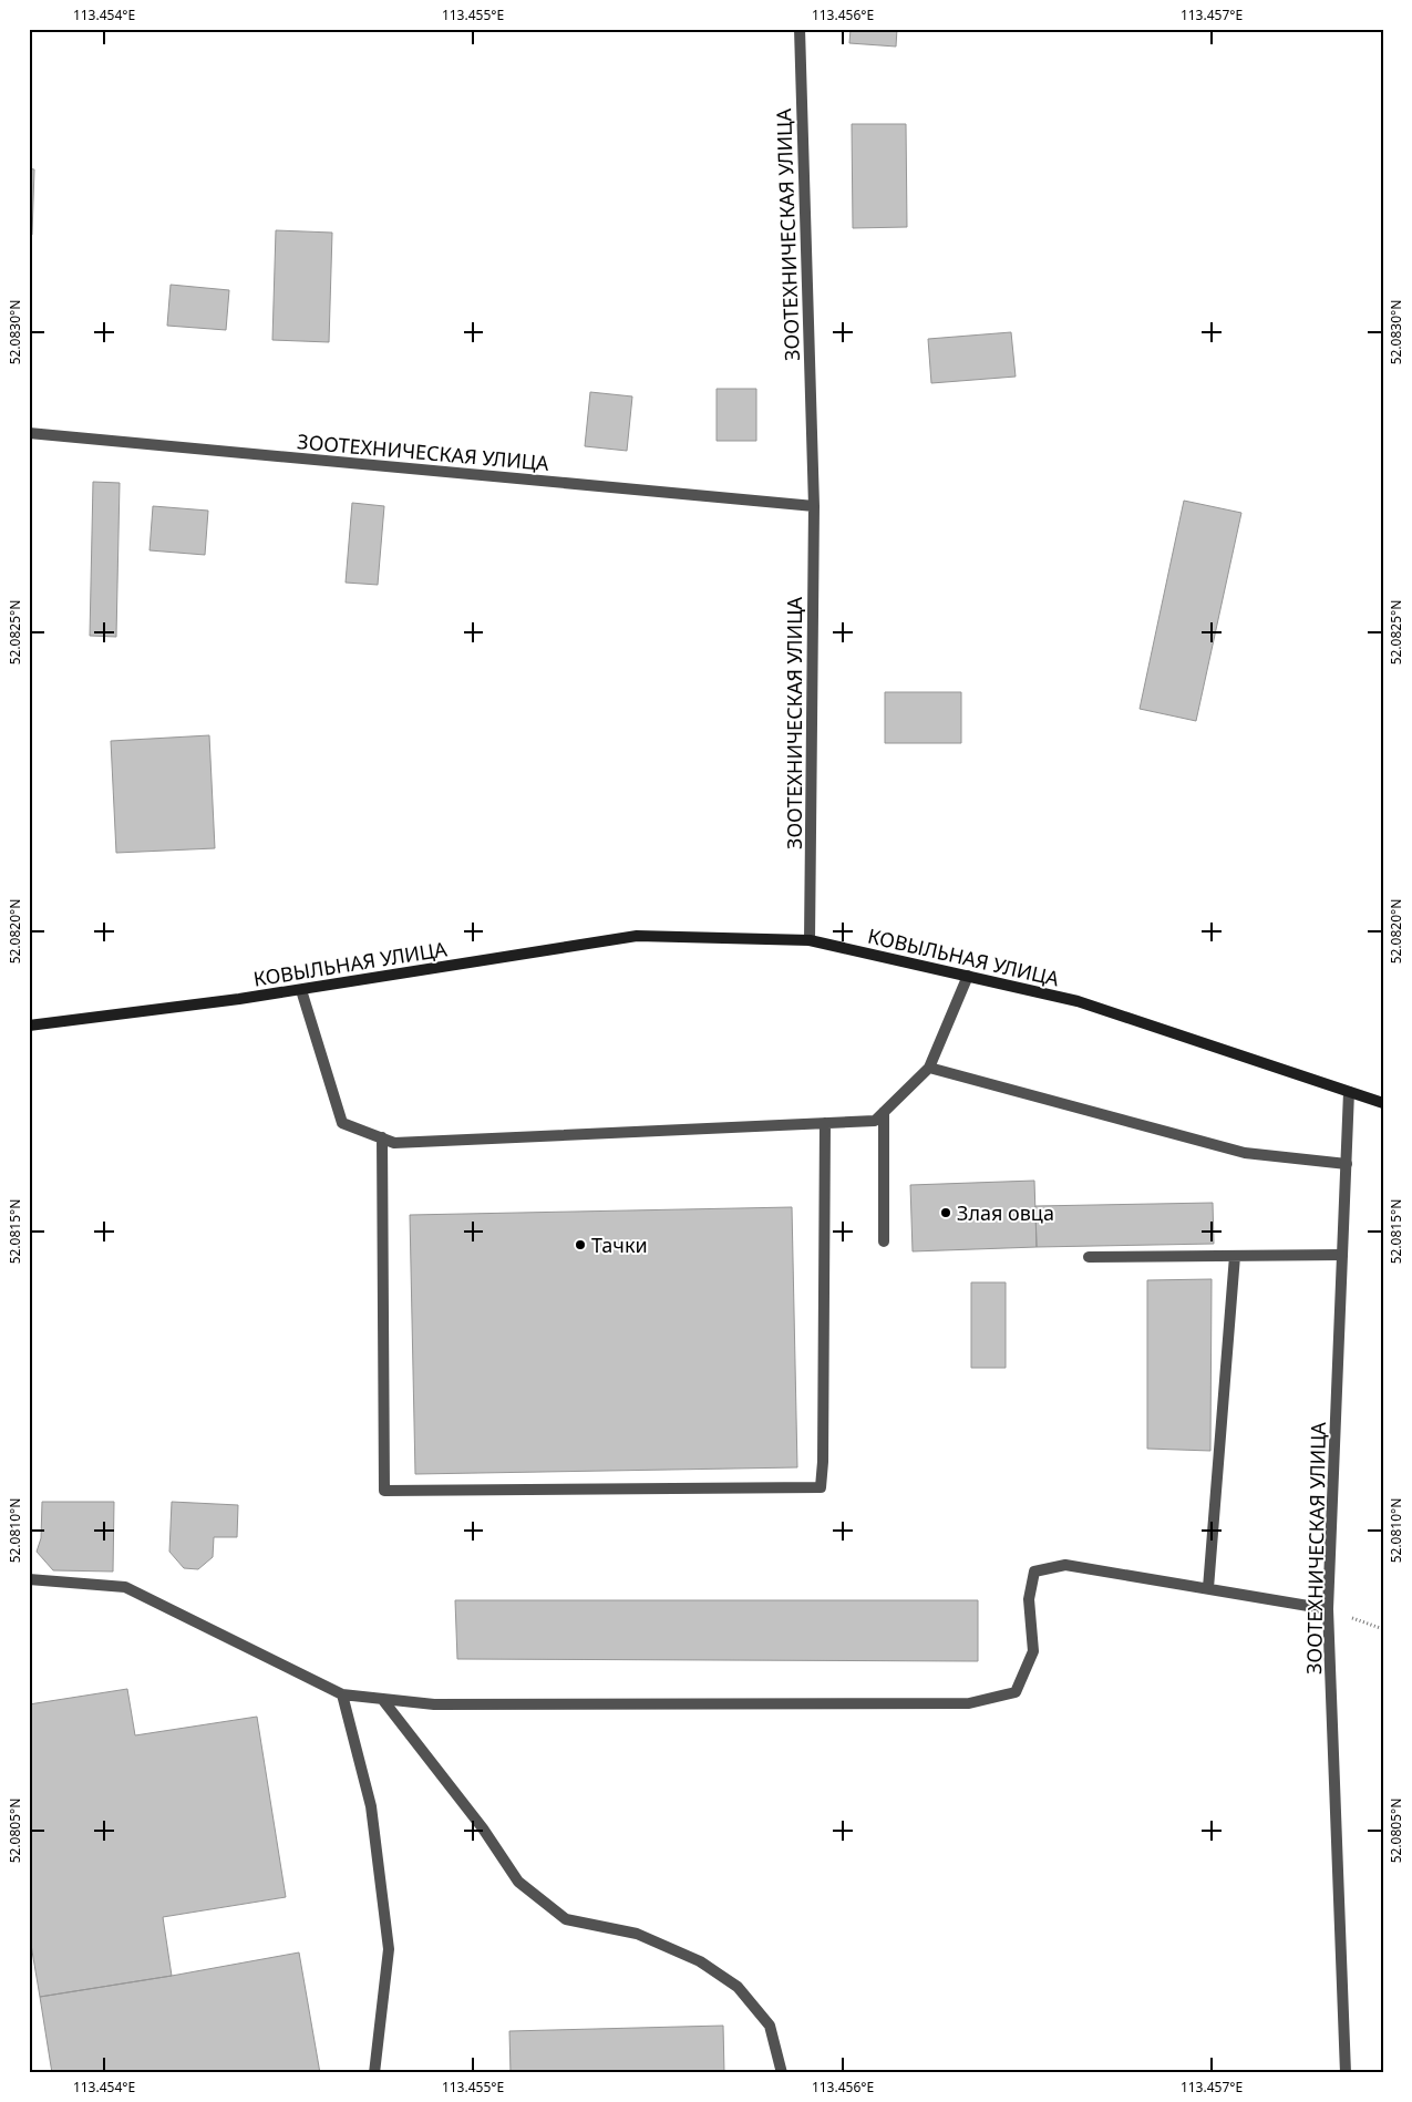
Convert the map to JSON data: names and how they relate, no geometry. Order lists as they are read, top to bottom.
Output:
{
  "streets": {
    "main road": ["КОВЫЛЬНАЯ УЛИЦА"],
    "street": ["ЗООТЕХНИЧЕСКАЯ УЛИЦА"]
  },
  "crossings": [
    ["ЗООТЕХНИЧЕСКАЯ УЛИЦА", "КОВЫЛЬНАЯ УЛИЦА"]
  ],
  "places": ["Злая овца", "Тачки"],
  "coordinates": [
    "113.454°E",
    "113.455°E",
    "113.456°E",
    "113.457°E",
    "52.0830°N",
    "52.0825°N",
    "52.0820°N",
    "52.0815°N",
    "52.0810°N",
    "52.0805°N"
  ]
}
